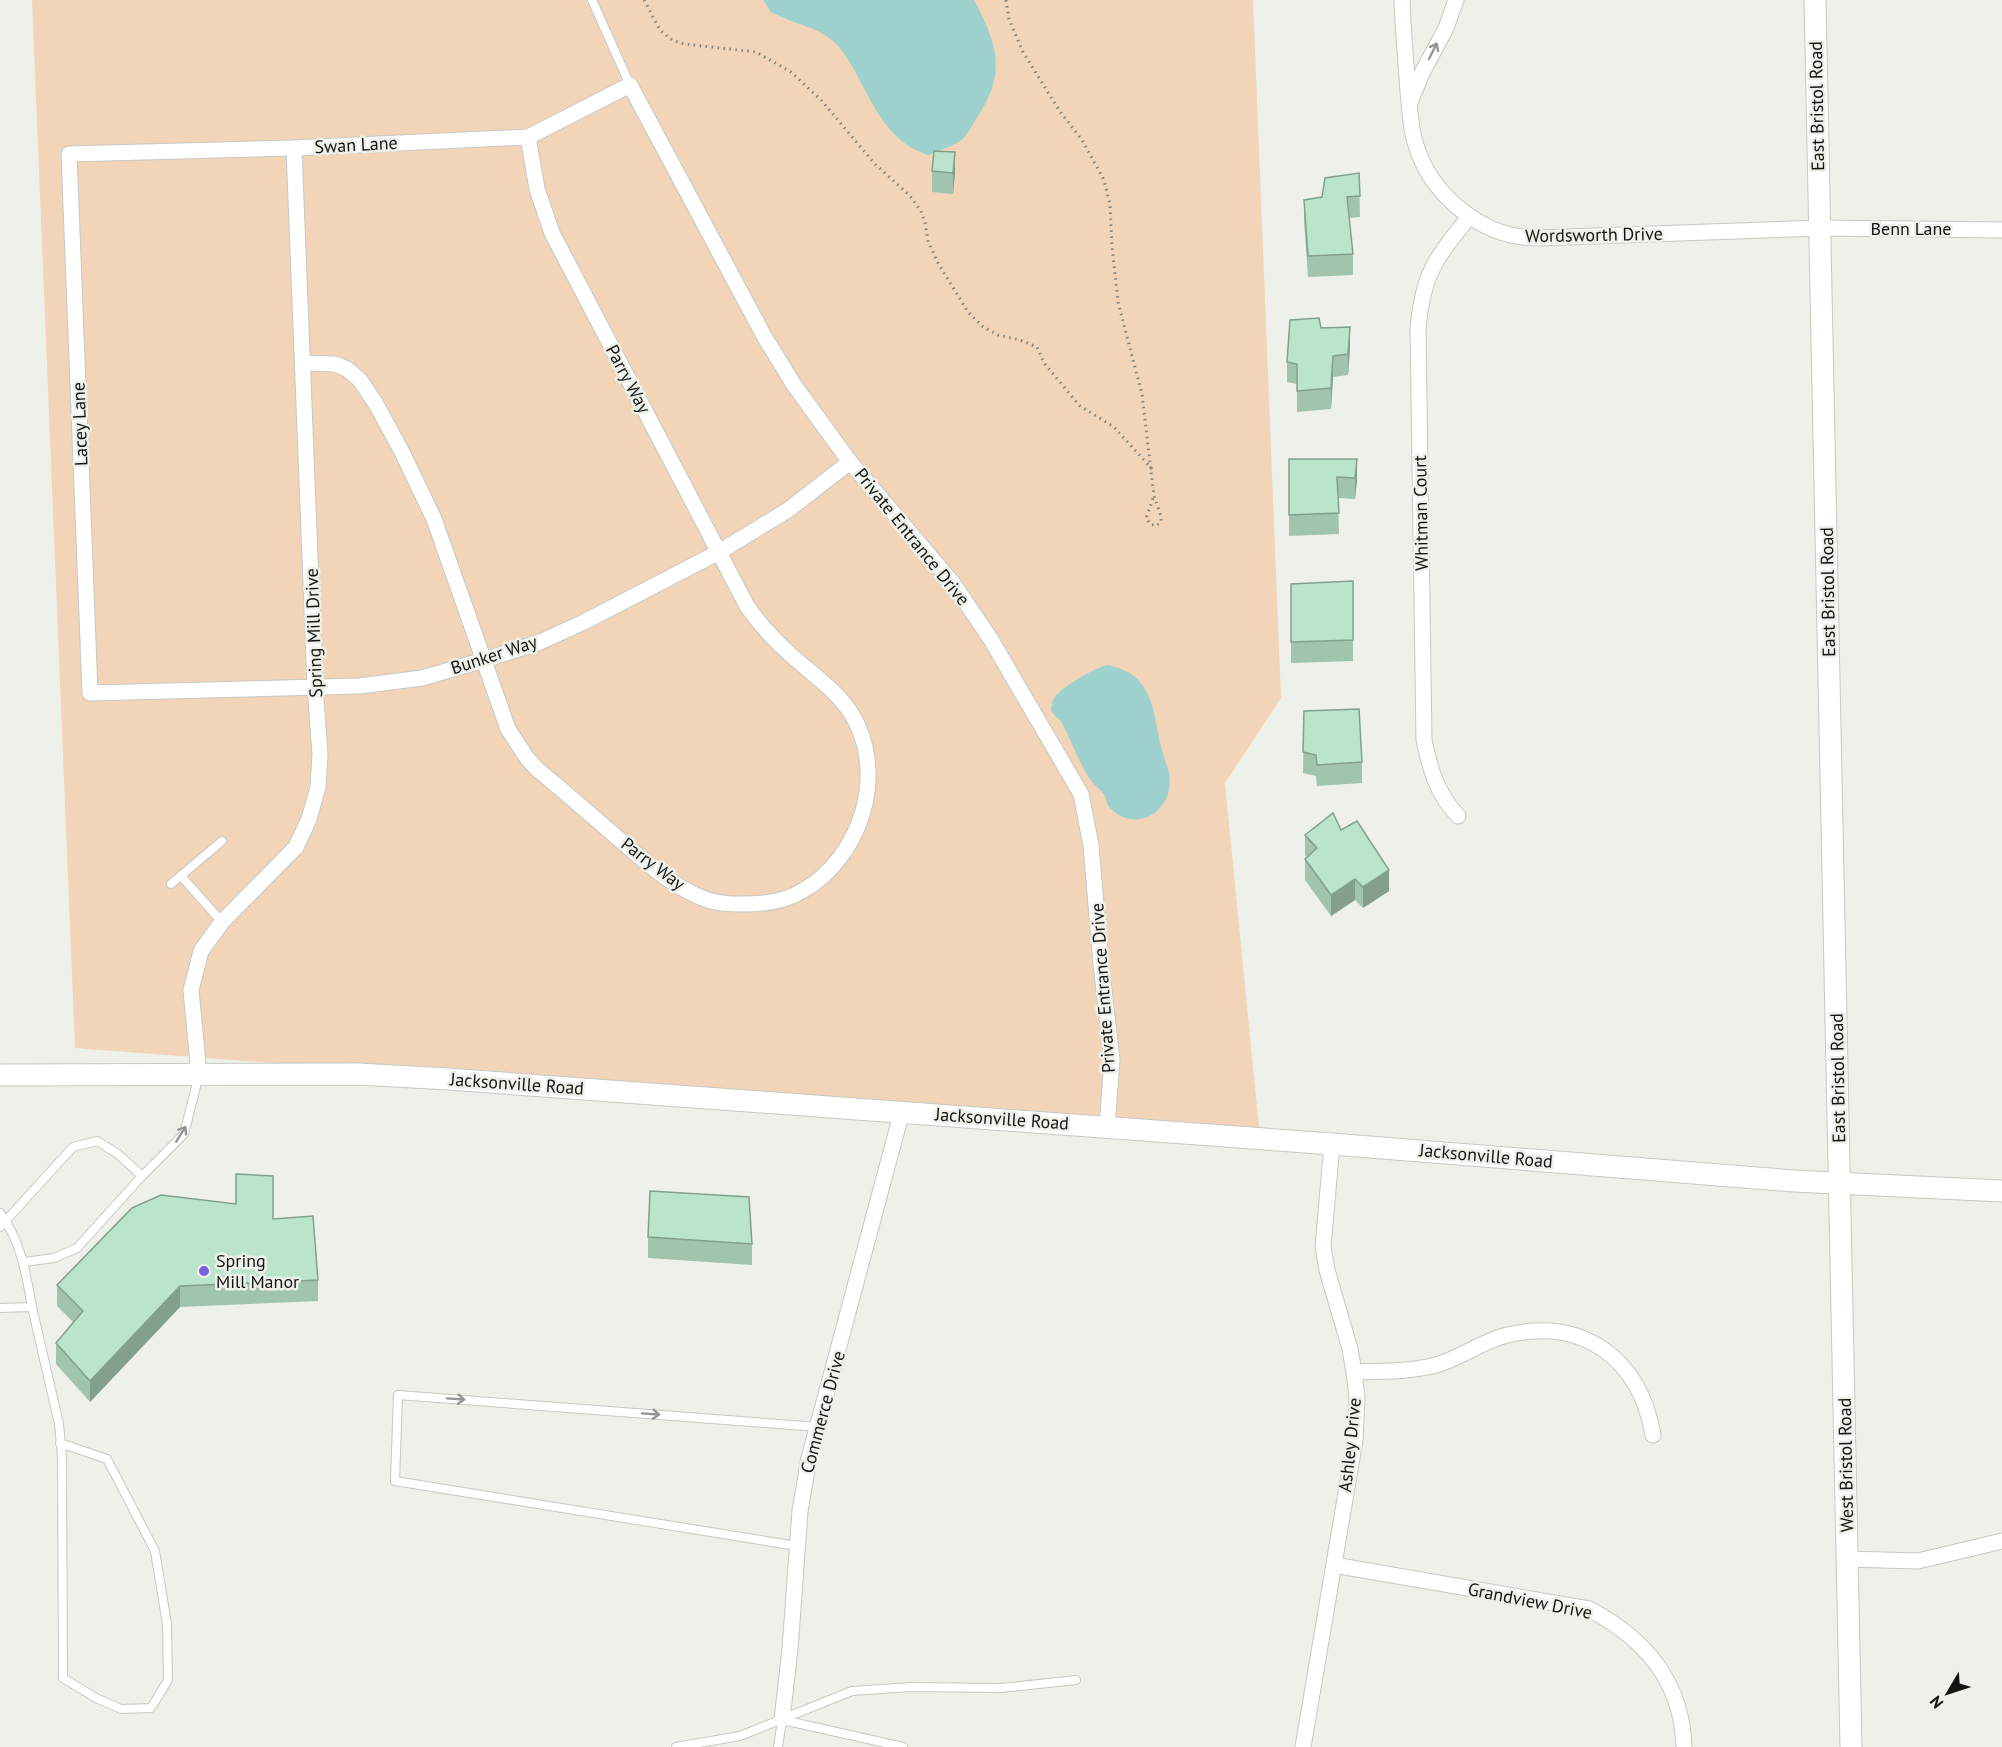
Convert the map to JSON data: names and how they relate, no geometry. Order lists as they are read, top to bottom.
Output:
{
  "streets": {
    "main road": ["East Bristol Road", "Jacksonville Road", "West Bristol Road"],
    "street": [
      "Swan Lane",
      "Benn Lane",
      "Wordsworth Drive",
      "Parry Way",
      "Lacey Lane",
      "Whitman Court",
      "Private Entrance Drive",
      "Spring Mill Drive",
      "Bunker Way",
      "Commerce Drive",
      "Ashley Drive",
      "Grandview Drive"
    ]
  },
  "crossings": [
    ["East Bristol Road", "Benn Lane"],
    ["East Bristol Road", "Wordsworth Drive"],
    ["East Bristol Road", "Jacksonville Road"],
    ["East Bristol Road", "West Bristol Road"],
    ["Swan Lane", "Parry Way"],
    ["Swan Lane", "Lacey Lane"],
    ["Swan Lane", "Private Entrance Drive"],
    ["Swan Lane", "Spring Mill Drive"],
    ["Benn Lane", "Wordsworth Drive"],
    ["Wordsworth Drive", "Whitman Court"],
    ["Parry Way", "Spring Mill Drive"],
    ["Parry Way", "Bunker Way"],
    ["Lacey Lane", "Bunker Way"],
    ["Private Entrance Drive", "Bunker Way"],
    ["Private Entrance Drive", "Jacksonville Road"],
    ["Spring Mill Drive", "Bunker Way"],
    ["Spring Mill Drive", "Jacksonville Road"],
    ["Jacksonville Road", "Commerce Drive"],
    ["Jacksonville Road", "Ashley Drive"],
    ["Jacksonville Road", "West Bristol Road"],
    ["Ashley Drive", "Grandview Drive"]
  ],
  "places": ["Spring Mill Manor"],
  "north": "bottom left"
}
